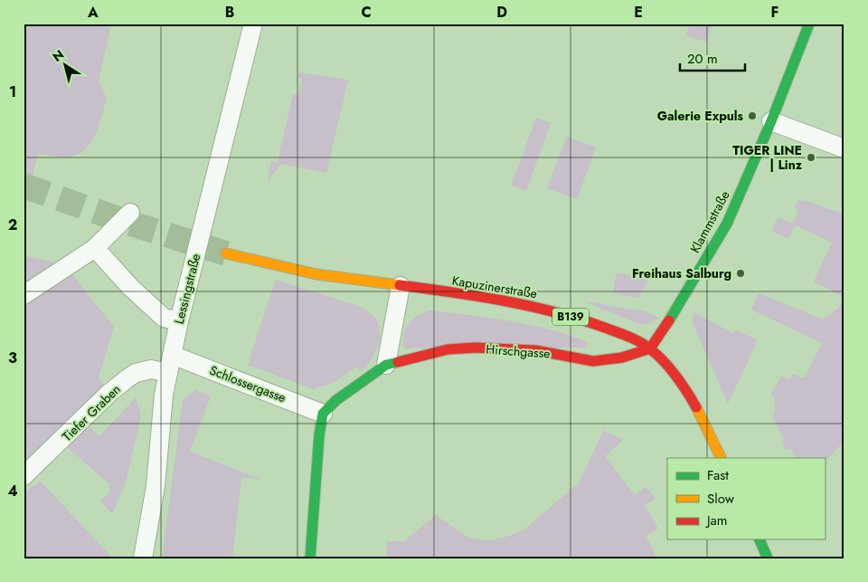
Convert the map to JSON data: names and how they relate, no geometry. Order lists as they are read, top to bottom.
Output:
{
  "streets": {
    "street": [
      "Klammstraße",
      "Kapuzinerstraße",
      "Lessingstraße",
      "B139",
      "Hirschgasse",
      "Schlossergasse",
      "Tiefer Graben"
    ]
  },
  "crossings": [
    ["Klammstraße", "Kapuzinerstraße"],
    ["Klammstraße", "Hirschgasse"],
    ["Kapuzinerstraße", "Hirschgasse"],
    ["Lessingstraße", "Schlossergasse"],
    ["Lessingstraße", "Tiefer Graben"],
    ["Hirschgasse", "Schlossergasse"],
    ["Schlossergasse", "Tiefer Graben"]
  ],
  "places": ["Galerie Expuls", "TIGER LINE | Linz", "Freihaus Salburg"],
  "legend": ["Fast", "Slow", "Jam"],
  "scale_bar": "20 m",
  "north": "top left",
  "grid": {
    "columns": [
      "A",
      "B",
      "C",
      "D",
      "E",
      "F"
    ],
    "rows": [
      "1",
      "2",
      "3",
      "4"
    ]
  }
}
